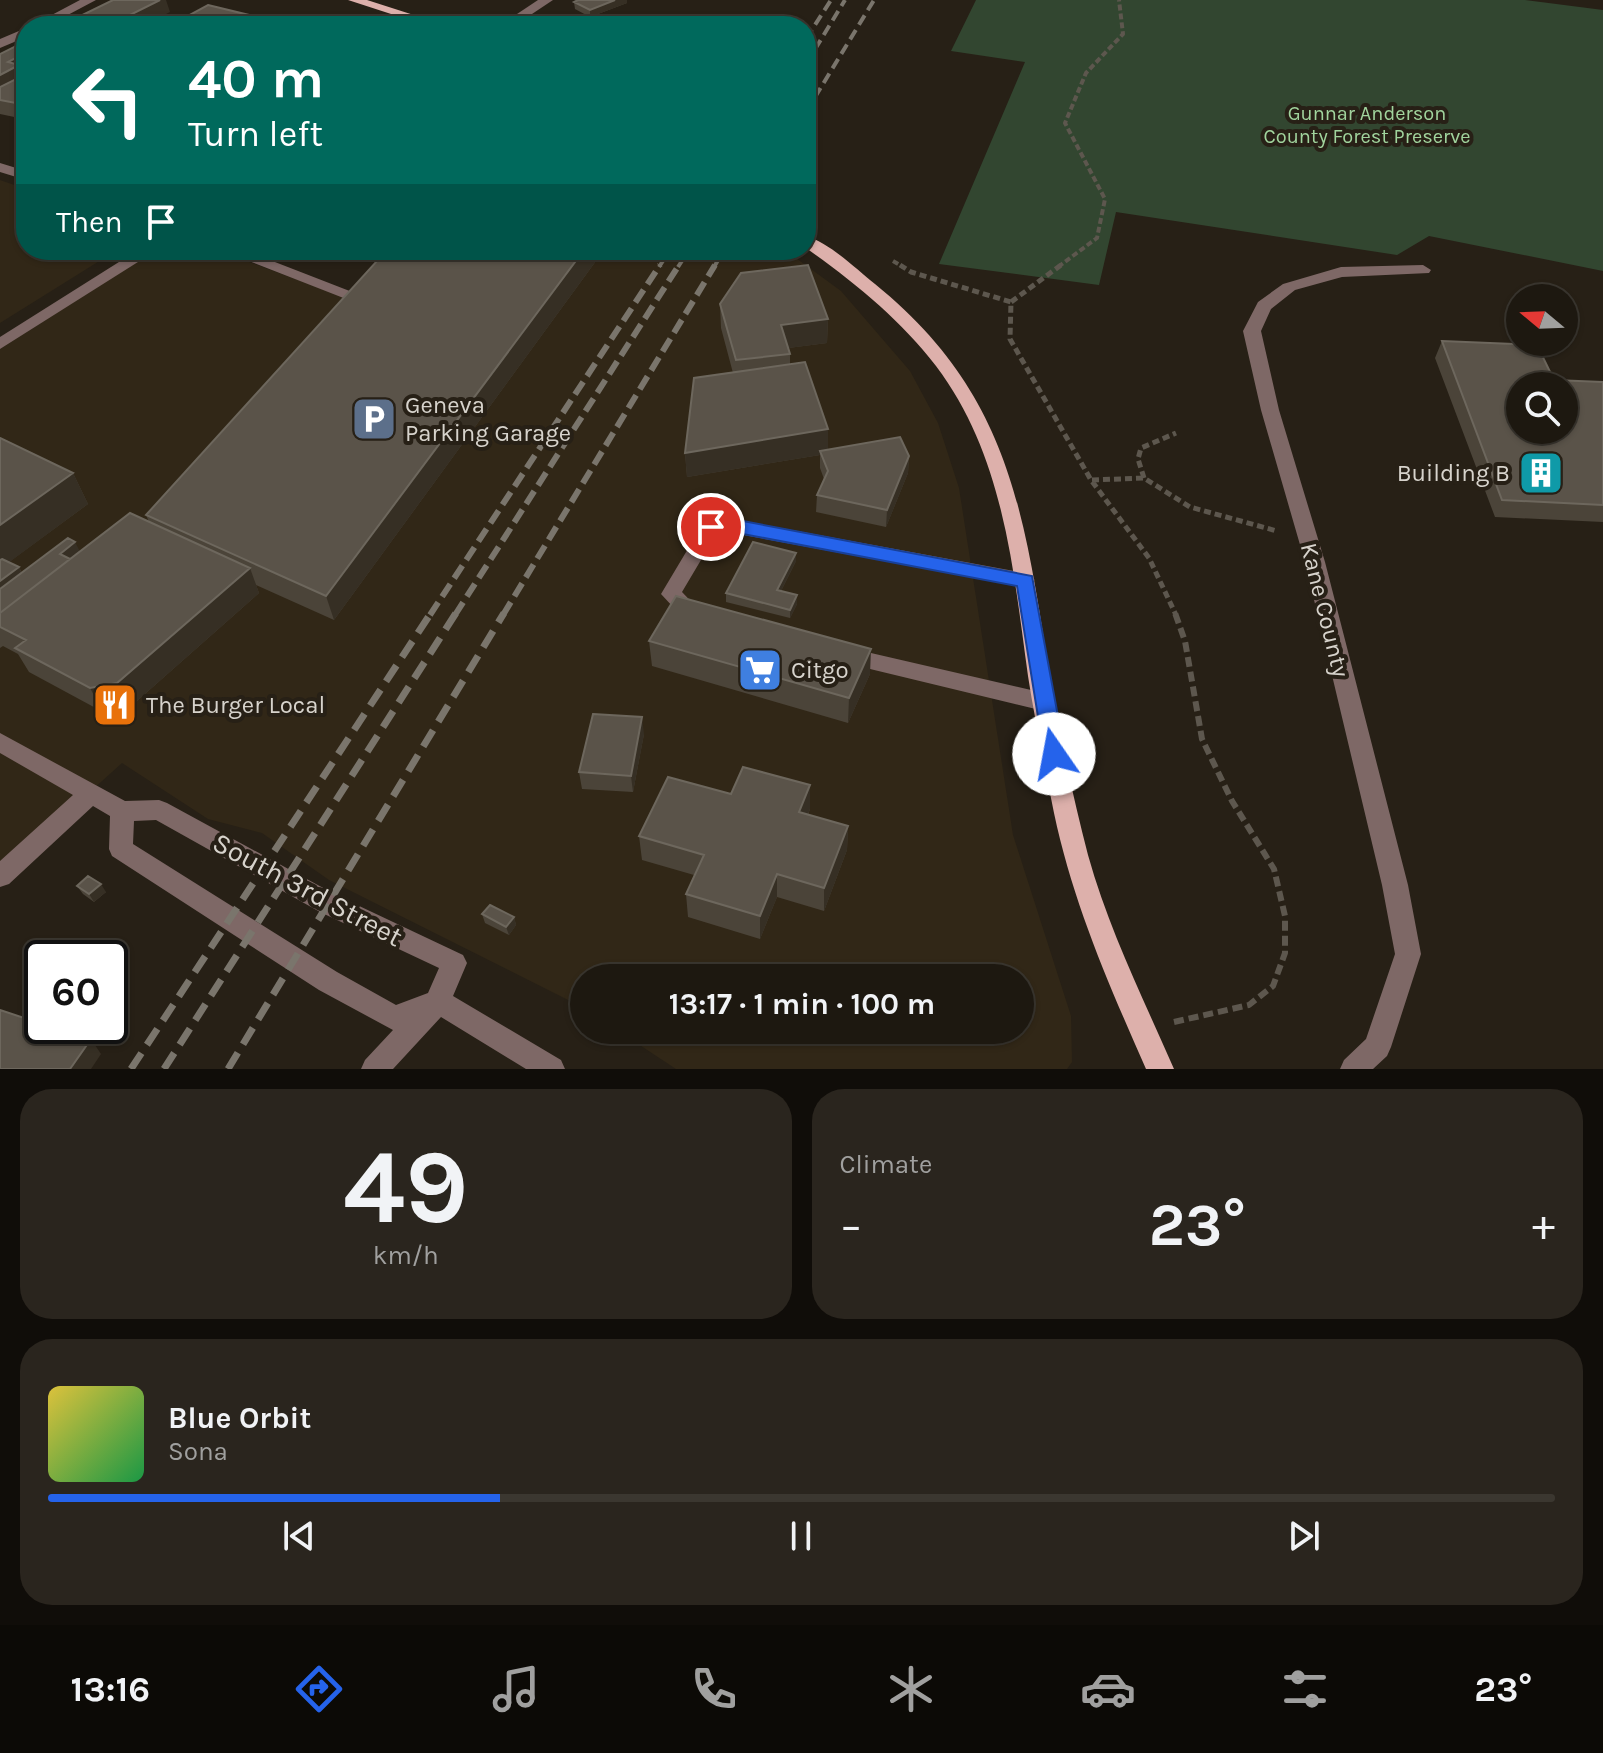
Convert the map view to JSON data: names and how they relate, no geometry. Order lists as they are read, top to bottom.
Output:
{
  "streets": {
    "street": ["Kane County", "South 3rd Street"]
  },
  "parks": ["Gunnar Anderson County Forest Preserve"],
  "places": {
    "parking": ["Geneva Parking Garage"],
    "building": ["Building B"],
    "supermarket": ["Citgo"],
    "restaurant": ["The Burger Local"]
  },
  "north": "left",
  "page": {
    "turn": ["40 m", "Turn left"],
    "then": "Then",
    "limit": "60",
    "trip": "13:17 · 1 min · 100 m",
    "tile": [
      ["49", "km/h"],
      "Climate"
    ],
    "heat": ["−", "23°", "+"],
    "song": ["Blue Orbit", "Sona"],
    "tabs": ["13:16", "23°"]
  }
}
